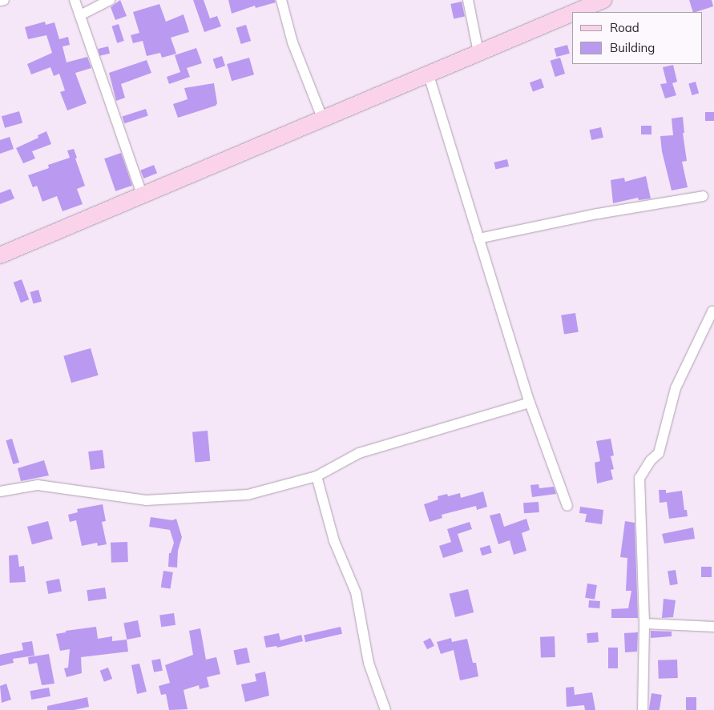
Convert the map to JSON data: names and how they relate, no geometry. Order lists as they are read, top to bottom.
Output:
{
  "legend": ["Road", "Building"]
}
